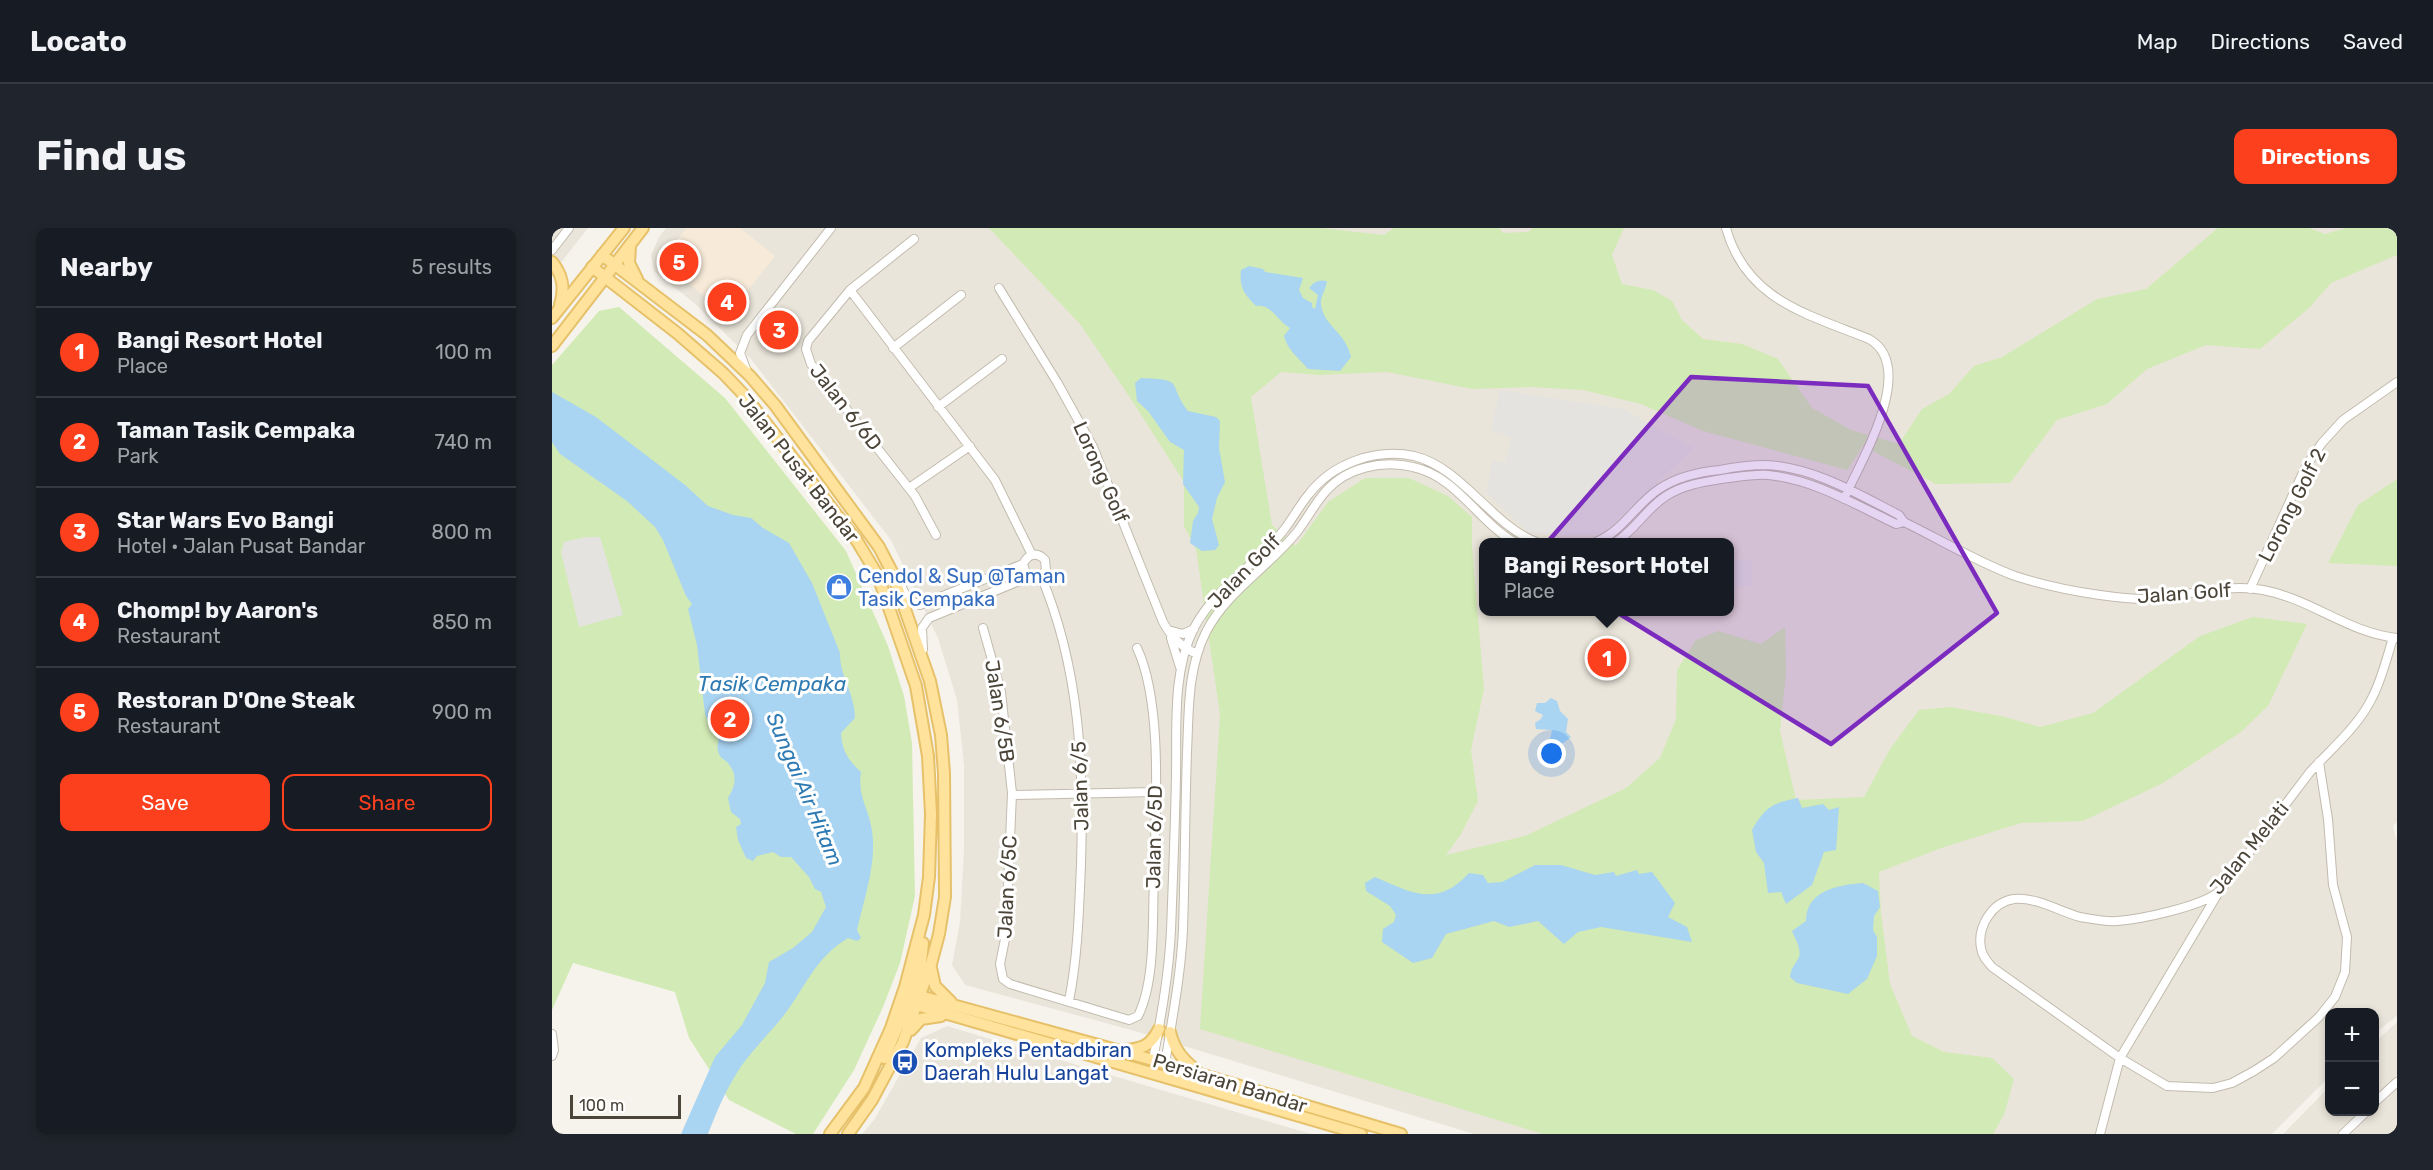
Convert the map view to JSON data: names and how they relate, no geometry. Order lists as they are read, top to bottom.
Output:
{
  "streets": {
    "main road": ["Jalan Pusat Bandar", "Persiaran Bandar"],
    "street": [
      "Jalan 6/6D",
      "Lorong Golf",
      "Lorong Golf 2",
      "Jalan Golf",
      "Jalan 6/5B",
      "Jalan 6/5",
      "Jalan 6/5D",
      "Jalan Melati",
      "Jalan 6/5C"
    ]
  },
  "crossings": [
    ["Jalan Pusat Bandar", "Persiaran Bandar"],
    ["Lorong Golf", "Jalan Golf"],
    ["Lorong Golf 2", "Jalan Golf"],
    ["Jalan Golf", "Jalan Melati"],
    ["Jalan Golf", "Persiaran Bandar"],
    ["Jalan 6/5B", "Jalan 6/5C"],
    ["Jalan 6/5", "Jalan 6/5D"],
    ["Jalan 6/5", "Jalan 6/5C"],
    ["Jalan 6/5D", "Jalan 6/5C"]
  ],
  "water": ["Tasik Cempaka", "Sungai Air Hitam"],
  "places": {
    "shop": ["Cendol & Sup @Taman Tasik Cempaka"],
    "bus stop": ["Kompleks Pentadbiran Daerah Hulu Langat"]
  },
  "scale_bar": "100 m",
  "page": {
    "header": "Locato",
    "nav": ["Map", "Directions", "Saved"],
    "buttons": [
      "Directions",
      ["Save", "Share"]
    ],
    "title": "Find us",
    "heading": ["Nearby", "5 results"],
    "pins": [
      "5",
      "4",
      "3",
      "1",
      "2"
    ],
    "list": [
      {
        "mark": "1",
        "name": "Bangi Resort Hotel",
        "note": "Place",
        "value": "100 m"
      },
      {
        "mark": "2",
        "name": "Taman Tasik Cempaka",
        "note": "Park",
        "value": "740 m"
      },
      {
        "mark": "3",
        "name": "Star Wars Evo Bangi",
        "note": "Hotel · Jalan Pusat Bandar",
        "value": "800 m"
      },
      {
        "mark": "4",
        "name": "Chomp! by Aaron's",
        "note": "Restaurant",
        "value": "850 m"
      },
      {
        "mark": "5",
        "name": "Restoran D'One Steak",
        "note": "Restaurant",
        "value": "900 m"
      }
    ],
    "popup": ["Bangi Resort Hotel", "Place"],
    "map_buttons": ["+", "−"],
    "scale": "100 m"
  }
}
